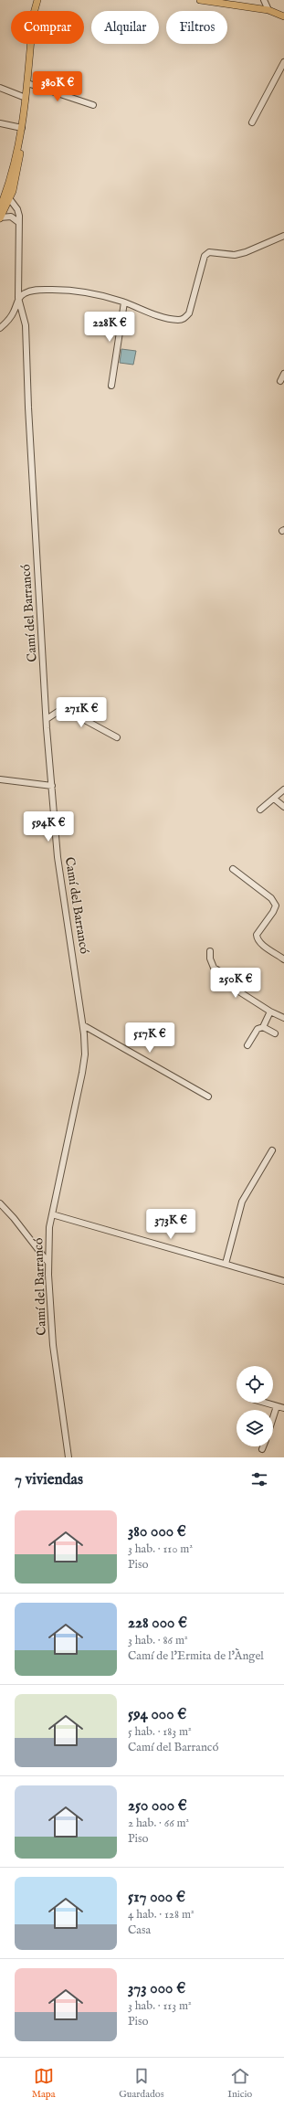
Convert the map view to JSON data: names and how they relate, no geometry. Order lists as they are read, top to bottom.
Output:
{
  "streets": {
    "street": ["Camí del Barrancó"]
  },
  "page": {
    "chip": ["Comprar", "Alquilar", "Filtros"],
    "price": [
      "380K €",
      "228K €",
      "271K €",
      "594K €",
      "250K €",
      "517K €",
      "373K €"
    ],
    "heading": "7 viviendas",
    "list": [
      {
        "name": "380 000 €",
        "note": "3 hab. · 110 m² · Piso"
      },
      {
        "name": "228 000 €",
        "note": "3 hab. · 86 m² · Camí de l'Ermita de l'Àngel"
      },
      {
        "name": "594 000 €",
        "note": "5 hab. · 183 m² · Camí del Barrancó"
      },
      {
        "name": "250 000 €",
        "note": "2 hab. · 66 m² · Piso"
      },
      {
        "name": "517 000 €",
        "note": "4 hab. · 128 m² · Casa"
      },
      {
        "name": "373 000 €",
        "note": "3 hab. · 113 m² · Piso"
      }
    ],
    "tabs": ["Mapa", "Guardados", "Inicio"]
  }
}
